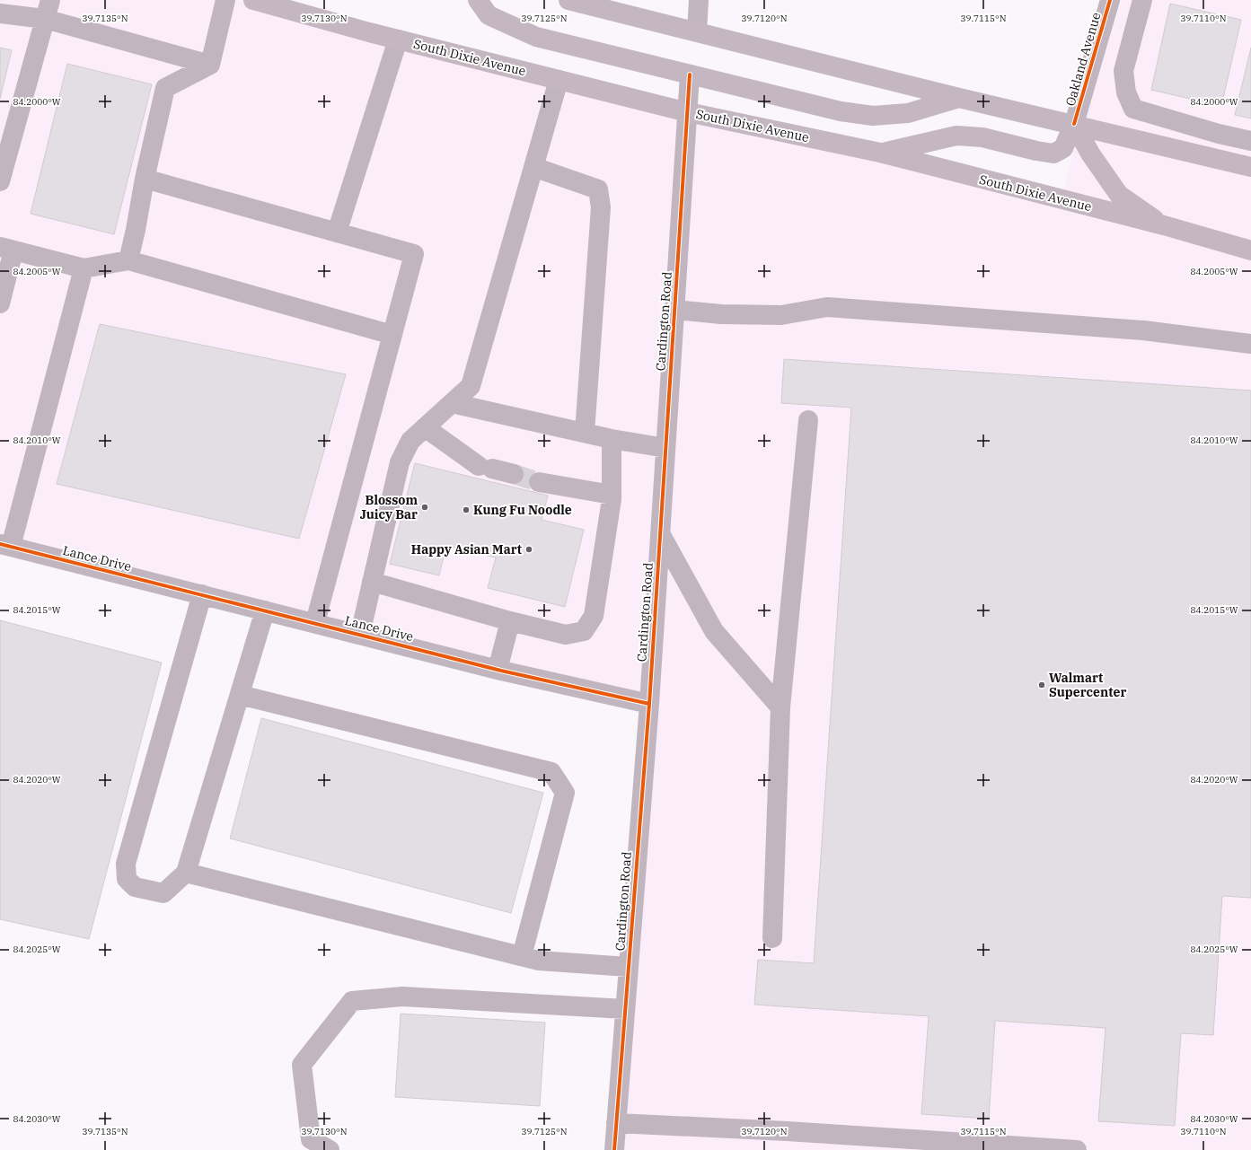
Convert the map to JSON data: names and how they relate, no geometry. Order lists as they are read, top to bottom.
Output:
{
  "streets": {
    "main road": ["South Dixie Avenue"],
    "street": ["Oakland Avenue", "Cardington Road", "Lance Drive"]
  },
  "crossings": [
    ["South Dixie Avenue", "Cardington Road"],
    ["Cardington Road", "Lance Drive"]
  ],
  "places": [
    "Blossom Juicy Bar",
    "Kung Fu Noodle",
    "Happy Asian Mart",
    "Walmart Supercenter"
  ],
  "coordinates": [
    "39.7135°N",
    "39.7130°N",
    "39.7125°N",
    "39.7120°N",
    "39.7115°N",
    "39.7110°N",
    "84.2000°W",
    "84.2005°W",
    "84.2010°W",
    "84.2015°W",
    "84.2020°W",
    "84.2025°W",
    "84.2030°W"
  ]
}
